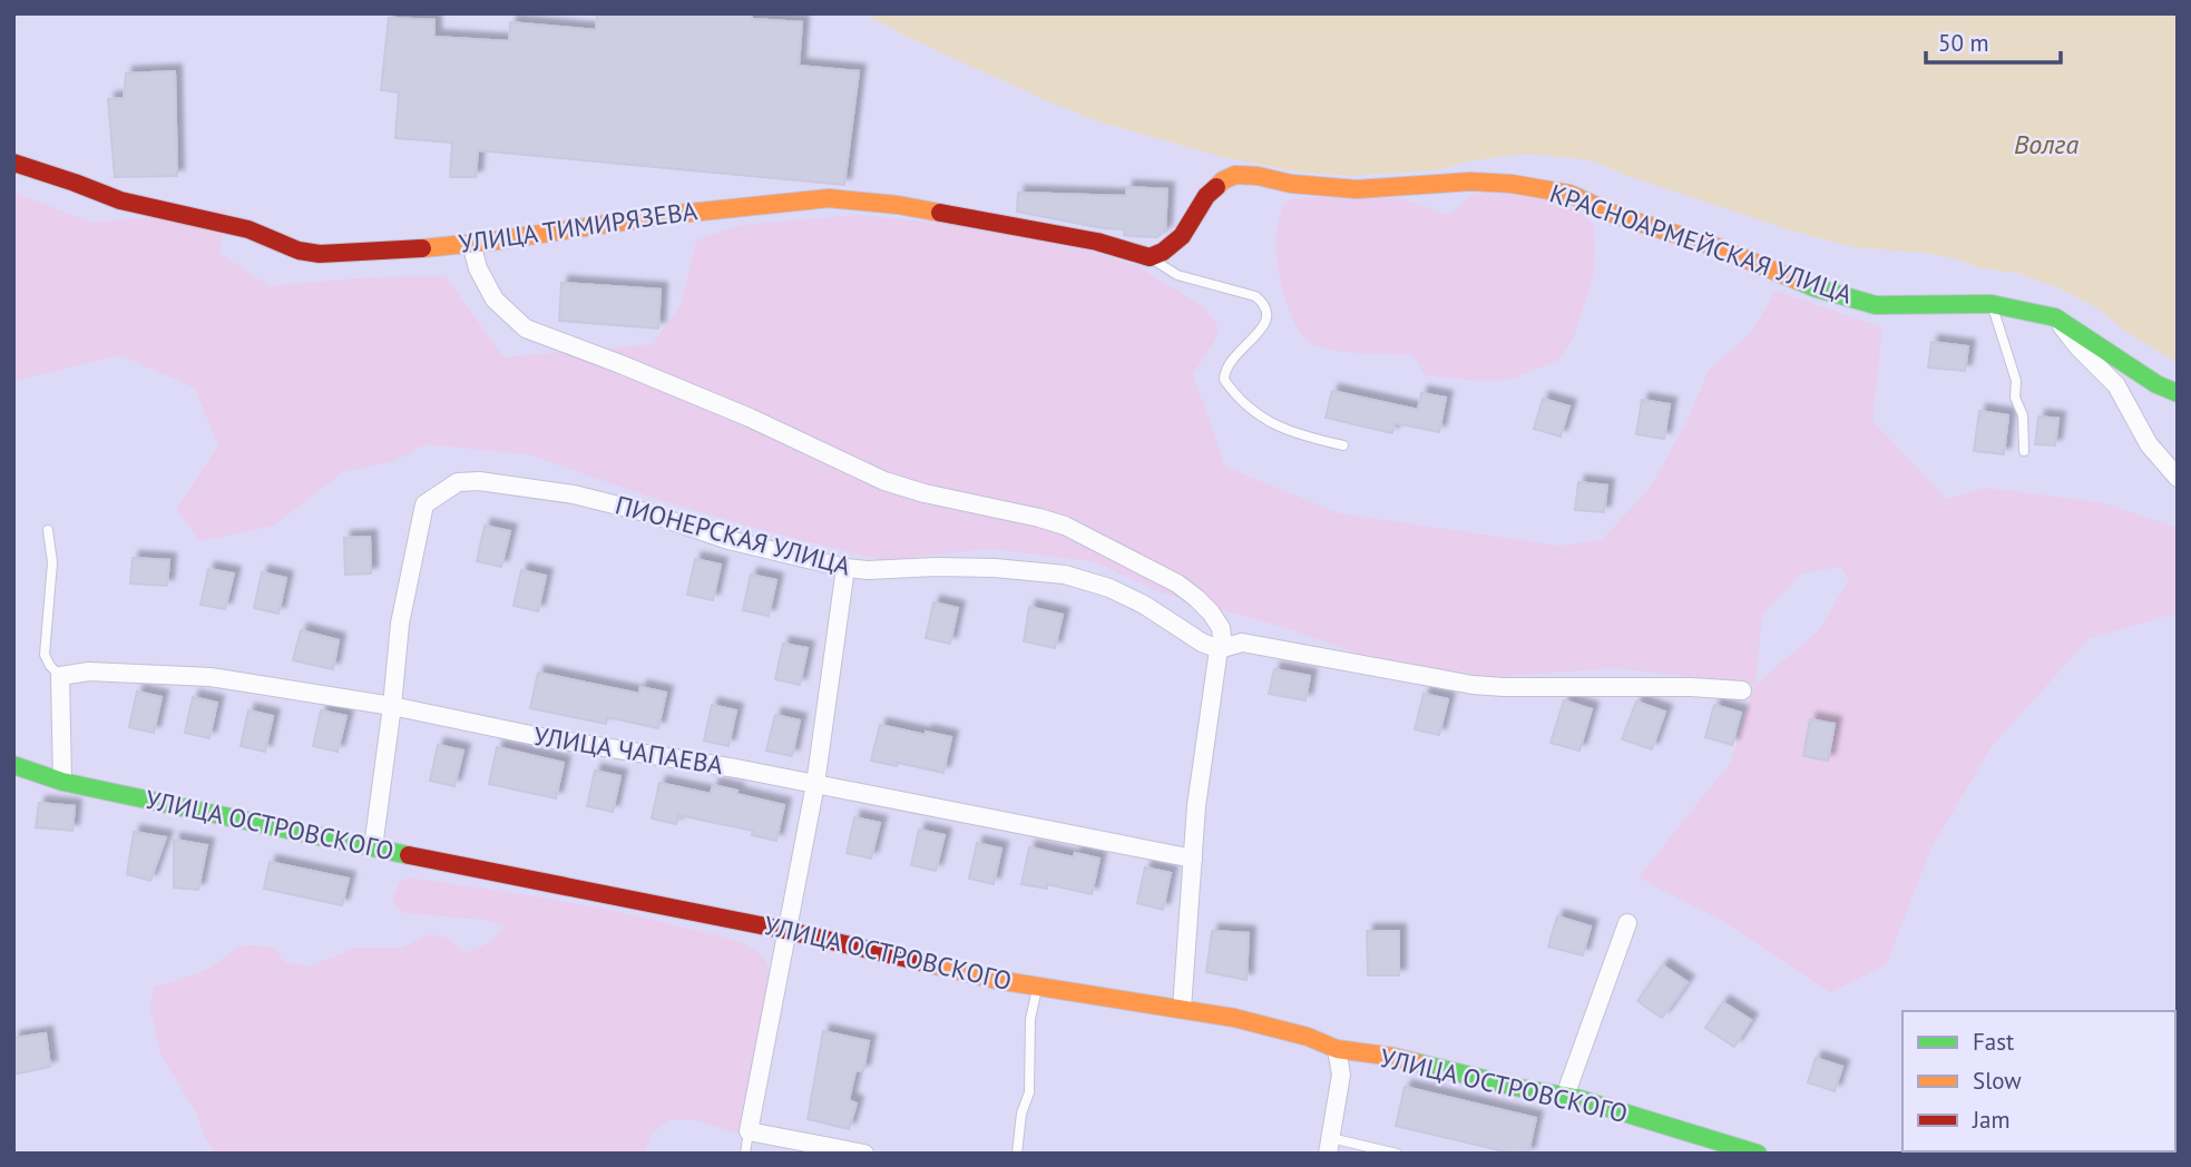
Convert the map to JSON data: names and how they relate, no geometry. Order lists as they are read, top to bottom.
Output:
{
  "streets": {
    "street": [
      "УЛИЦА ТИМИРЯЗЕВА",
      "КРАСНОАРМЕЙСКАЯ УЛИЦА",
      "ПИОНЕРСКАЯ УЛИЦА",
      "УЛИЦА ЧАПАЕВА",
      "УЛИЦА ОСТРОВСКОГО"
    ]
  },
  "crossings": [
    ["УЛИЦА ТИМИРЯЗЕВА", "КРАСНОАРМЕЙСКАЯ УЛИЦА"],
    ["ПИОНЕРСКАЯ УЛИЦА", "УЛИЦА ЧАПАЕВА"]
  ],
  "water": ["Волга"],
  "legend": ["Fast", "Slow", "Jam"],
  "scale_bar": "50 m"
}
